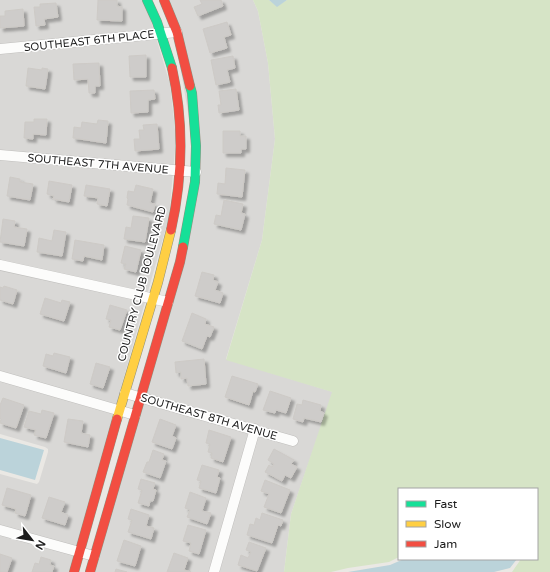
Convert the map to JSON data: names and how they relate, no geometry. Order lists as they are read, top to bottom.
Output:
{
  "streets": {
    "main road": ["COUNTRY CLUB BOULEVARD"],
    "street": ["SOUTHEAST 6TH PLACE", "SOUTHEAST 7TH AVENUE", "SOUTHEAST 8TH AVENUE"]
  },
  "crossings": [
    ["SOUTHEAST 6TH PLACE", "COUNTRY CLUB BOULEVARD"],
    ["SOUTHEAST 7TH AVENUE", "COUNTRY CLUB BOULEVARD"],
    ["COUNTRY CLUB BOULEVARD", "SOUTHEAST 8TH AVENUE"]
  ],
  "legend": ["Fast", "Slow", "Jam"],
  "north": "bottom right"
}
